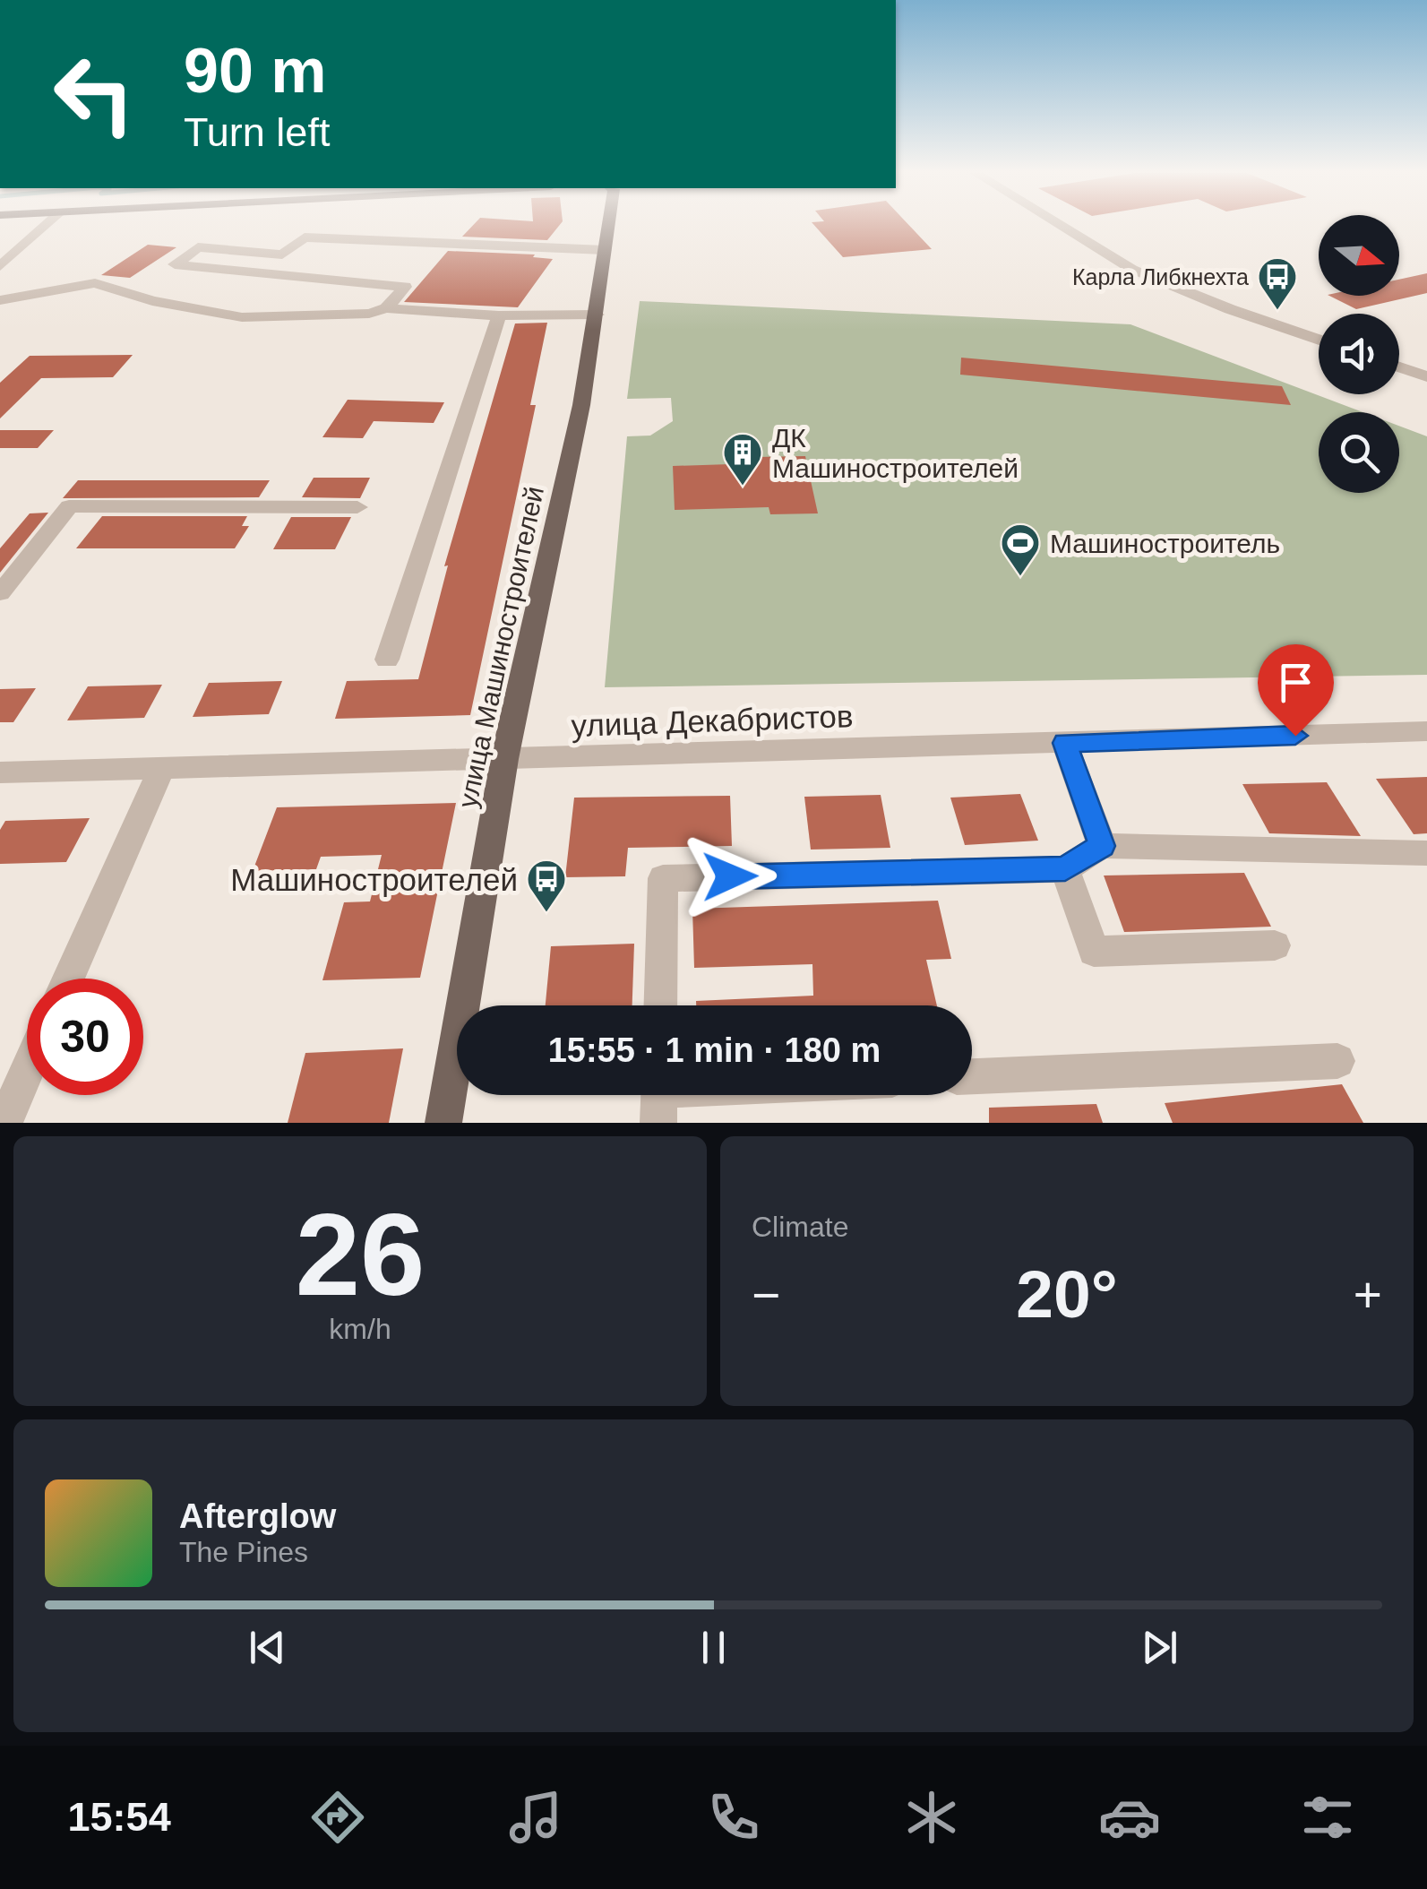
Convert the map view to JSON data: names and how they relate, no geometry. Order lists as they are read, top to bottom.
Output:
{
  "streets": {
    "main road": ["улица Машиностроителей"],
    "street": ["улица Декабристов"]
  },
  "crossings": [
    ["улица Машиностроителей", "улица Декабристов"]
  ],
  "places": {
    "bus stop": ["Карла Либкнехта", "Машиностроителей"],
    "building": ["ДК Машиностроителей"],
    "sports": ["Машиностроитель"]
  },
  "north": "right",
  "page": {
    "turn": ["90 m", "Turn left"],
    "limit": "30",
    "trip": "15:55 · 1 min · 180 m",
    "tile": [
      ["26", "km/h"],
      "Climate"
    ],
    "heat": ["−", "20°", "+"],
    "song": ["Afterglow", "The Pines"],
    "tabs": "15:54"
  }
}
